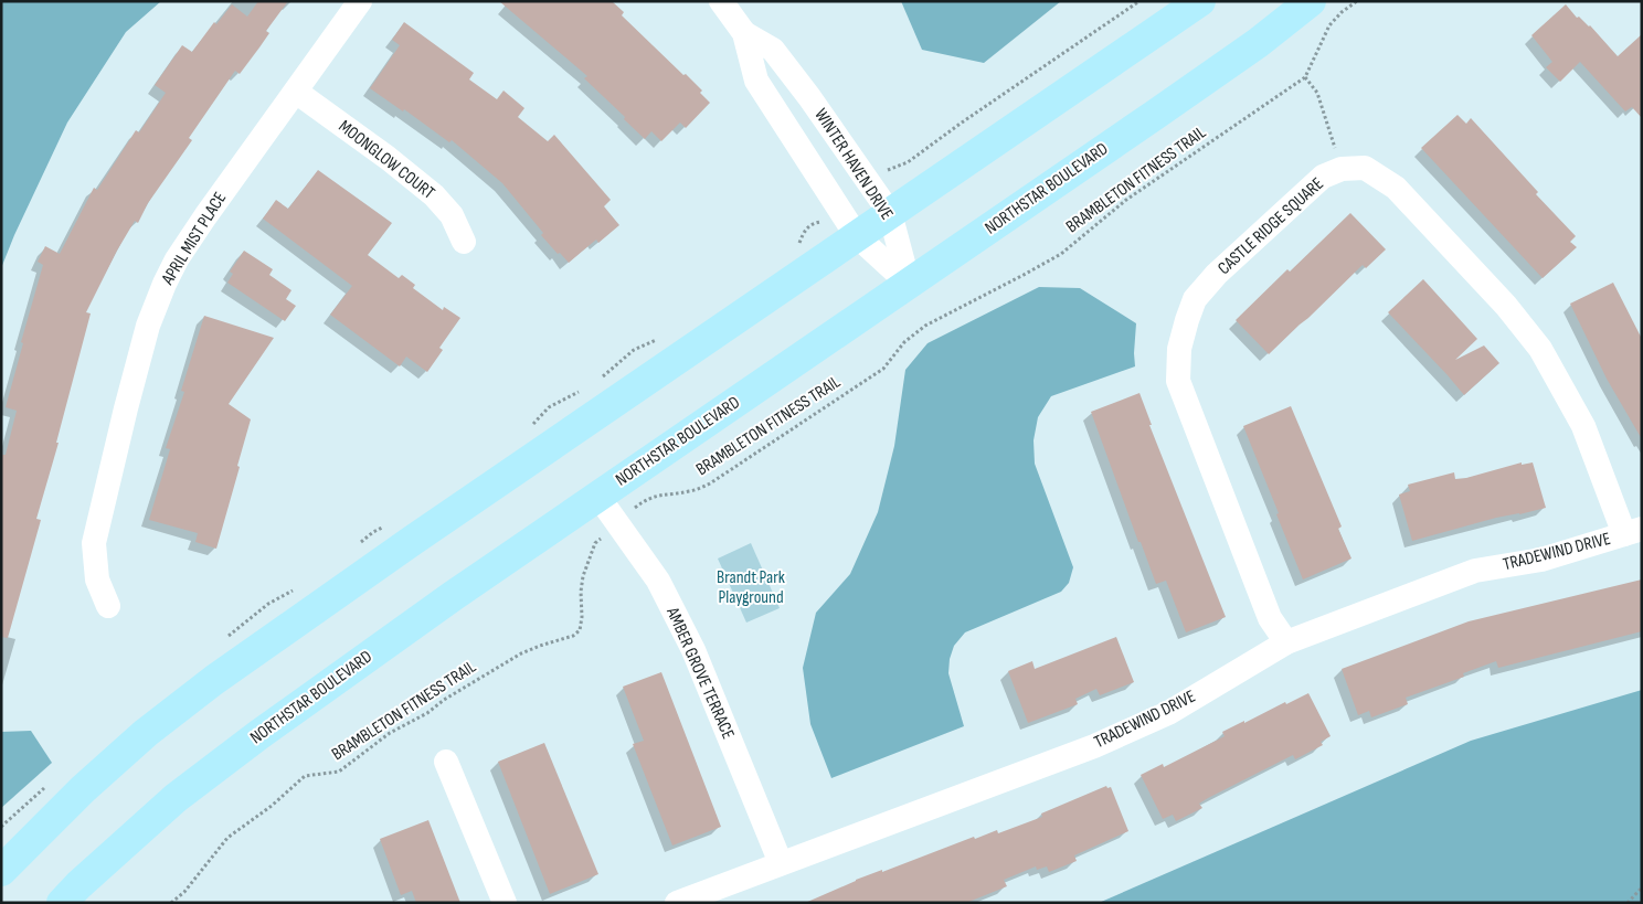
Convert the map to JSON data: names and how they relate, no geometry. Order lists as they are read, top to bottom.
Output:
{
  "streets": {
    "main road": ["NORTHSTAR BOULEVARD"],
    "street": [
      "MOONGLOW COURT",
      "WINTER HAVEN DRIVE",
      "CASTLE RIDGE SQUARE",
      "APRIL MIST PLACE",
      "TRADEWIND DRIVE",
      "AMBER GROVE TERRACE"
    ],
    "path": ["BRAMBLETON FITNESS TRAIL"]
  },
  "crossings": [
    ["MOONGLOW COURT", "APRIL MIST PLACE"],
    ["WINTER HAVEN DRIVE", "NORTHSTAR BOULEVARD"],
    ["BRAMBLETON FITNESS TRAIL", "AMBER GROVE TERRACE"],
    ["NORTHSTAR BOULEVARD", "AMBER GROVE TERRACE"],
    ["CASTLE RIDGE SQUARE", "TRADEWIND DRIVE"],
    ["TRADEWIND DRIVE", "AMBER GROVE TERRACE"]
  ],
  "parks": ["Brandt Park Playground"]
}
